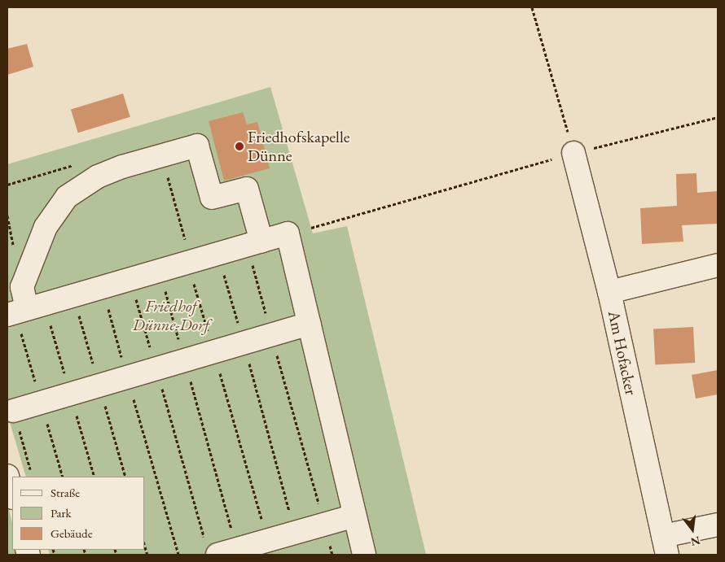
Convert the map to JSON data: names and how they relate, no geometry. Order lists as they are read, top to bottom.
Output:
{
  "streets": {
    "street": ["Am Hofacker"]
  },
  "parks": ["Friedhof Dünne-Dorf"],
  "places": ["Friedhofskapelle Dünne"],
  "legend": ["Straße", "Park", "Gebäude"],
  "north": "bottom"
}
